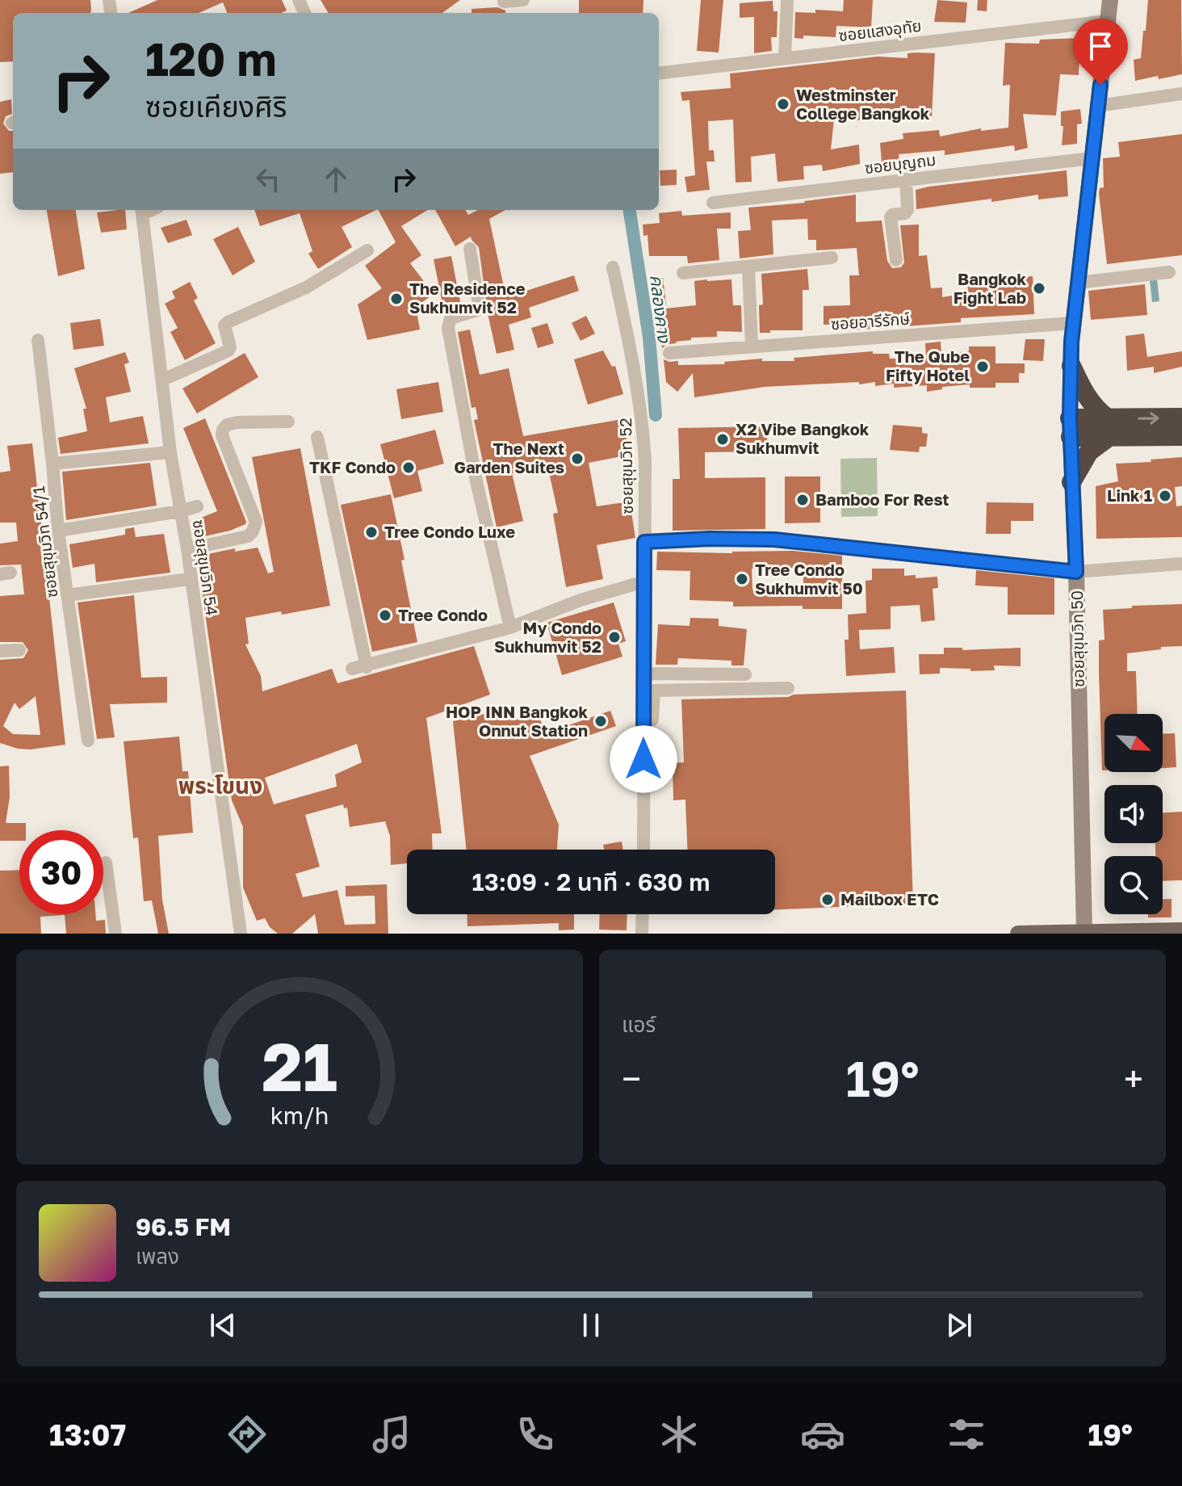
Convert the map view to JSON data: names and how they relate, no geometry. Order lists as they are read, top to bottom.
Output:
{
  "streets": {
    "street": [
      "ซอยแสงอุทัย",
      "ซอยบุญถม",
      "ซอยอารีรักษ์",
      "ซอยสุขุมวิท 52",
      "ซอยสุขุมวิท 54/1",
      "ซอยสุขุมวิท 54",
      "ซอยสุขุมวิท 50"
    ]
  },
  "districts": ["พระโขนง"],
  "water": ["คลองคาง"],
  "places": [
    "Westminster College Bangkok",
    "Bangkok Fight Lab",
    "The Residence Sukhumvit 52",
    "The Qube Fifty Hotel",
    "X2 Vibe Bangkok Sukhumvit",
    "The Next Garden Suites",
    "TKF Condo",
    "Link 1",
    "Bamboo For Rest",
    "Tree Condo Luxe",
    "Tree Condo Sukhumvit 50",
    "Tree Condo",
    "My Condo Sukhumvit 52",
    "HOP INN Bangkok Onnut Station",
    "Mailbox ETC"
  ],
  "north": "bottom right",
  "page": {
    "turn": ["120 m", "ซอยเคียงศิริ"],
    "limit": "30",
    "trip": "13:09 · 2 นาที · 630 m",
    "tile": "แอร์",
    "heat": ["−", "19°", "+"],
    "song": ["96.5 FM", "เพลง"],
    "tabs": ["13:07", "19°"],
    "gauge": ["21", "km/h"]
  }
}
